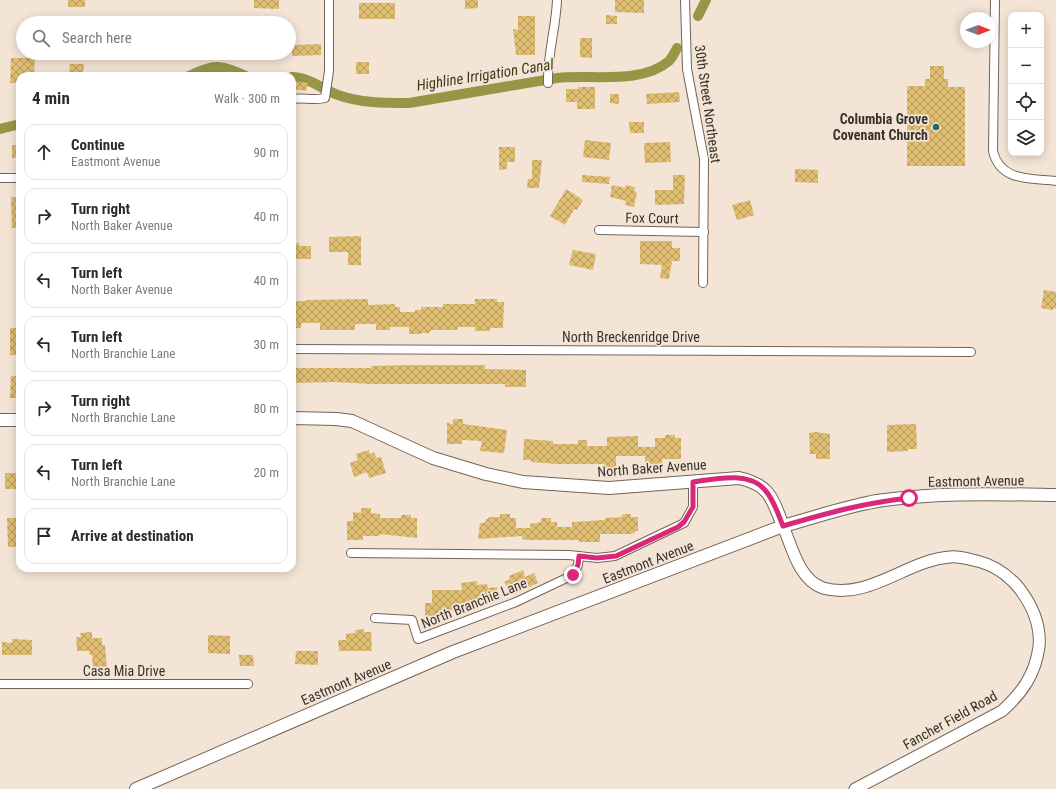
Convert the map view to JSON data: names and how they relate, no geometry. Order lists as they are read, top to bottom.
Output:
{
  "streets": {
    "main road": ["North Baker Avenue", "Eastmont Avenue"],
    "street": [
      "30th Street Northeast",
      "Fox Court",
      "North Breckenridge Drive",
      "North Branchie Lane",
      "Casa Mia Drive",
      "Fancher Field Road"
    ]
  },
  "crossings": [
    ["30th Street Northeast", "Fox Court"],
    ["North Baker Avenue", "Eastmont Avenue"],
    ["North Baker Avenue", "North Branchie Lane"],
    ["North Baker Avenue", "Fancher Field Road"],
    ["Eastmont Avenue", "Fancher Field Road"]
  ],
  "water": ["Highline Irrigation Canal"],
  "places": ["Columbia Grove Covenant Church"],
  "north": "right",
  "page": {
    "map_buttons": ["+", "−"],
    "search": "Search here",
    "heading": ["4 min", "Walk · 300 m"],
    "list": [
      ["Continue", "Eastmont Avenue", "90 m"],
      ["Turn right", "North Baker Avenue", "40 m"],
      ["Turn left", "North Baker Avenue", "40 m"],
      ["Turn left", "North Branchie Lane", "30 m"],
      ["Turn right", "North Branchie Lane", "80 m"],
      ["Turn left", "North Branchie Lane", "20 m"],
      "Arrive at destination"
    ]
  }
}
